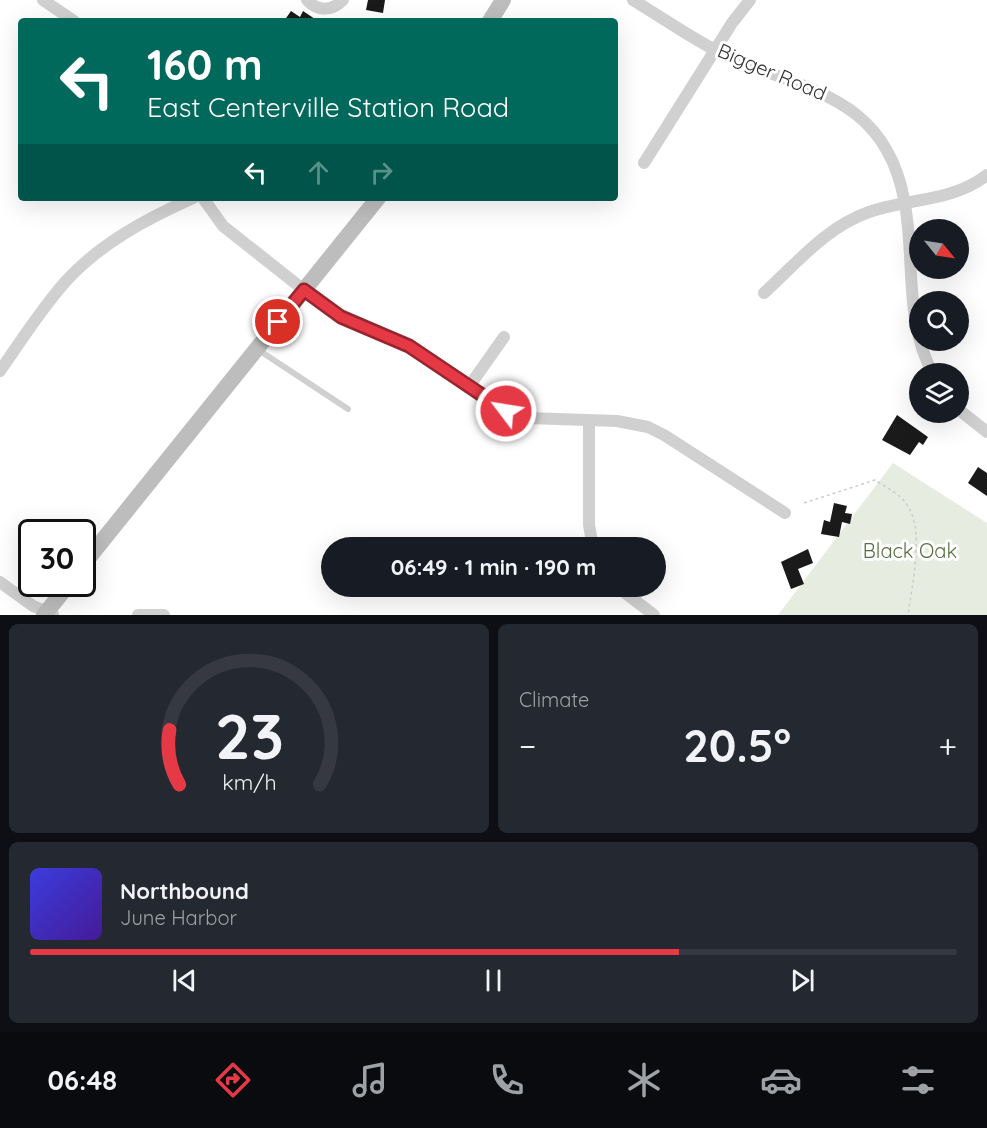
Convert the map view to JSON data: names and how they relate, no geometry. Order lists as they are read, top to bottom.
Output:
{
  "streets": {
    "street": ["Bigger Road"]
  },
  "parks": ["Black Oak"],
  "north": "bottom right",
  "page": {
    "turn": ["160 m", "East Centerville Station Road"],
    "limit": "30",
    "trip": "06:49 · 1 min · 190 m",
    "tile": "Climate",
    "heat": ["−", "20.5°", "+"],
    "song": ["Northbound", "June Harbor"],
    "tabs": "06:48",
    "gauge": ["23", "km/h"]
  }
}
